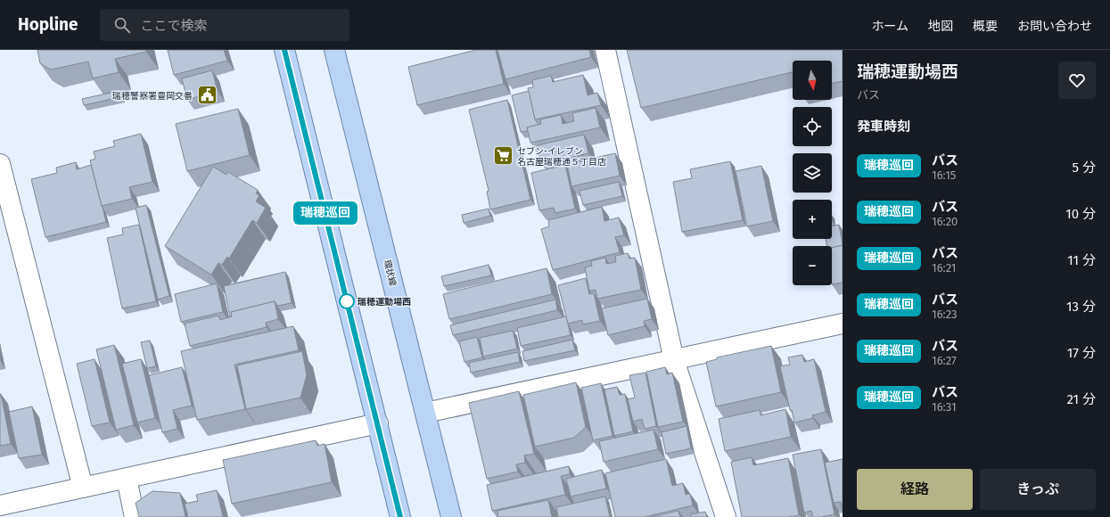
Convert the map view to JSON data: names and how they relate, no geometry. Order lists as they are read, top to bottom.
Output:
{
  "streets": {
    "main road": ["環状線"]
  },
  "places": {
    "public building": ["瑞穂警察署豊岡交番"],
    "supermarket": ["セブン-イレブン 名古屋瑞穂通５丁目店"],
    "other": ["瑞穂運動場西"]
  },
  "lines": ["bus line 瑞穂巡回"],
  "north": "bottom",
  "page": {
    "header": "Hopline",
    "search": "ここで検索",
    "nav": [
      "ホーム",
      "地図",
      "概要",
      "お問い合わせ"
    ],
    "on_map": "瑞穂巡回",
    "heading": [
      ["瑞穂運動場西", "バス"],
      "発車時刻"
    ],
    "map_buttons": ["+", "−"],
    "list": [
      {
        "mark": "瑞穂巡回",
        "name": "バス",
        "note": "16:15",
        "value": "5 分"
      },
      {
        "mark": "瑞穂巡回",
        "name": "バス",
        "note": "16:20",
        "value": "10 分"
      },
      {
        "mark": "瑞穂巡回",
        "name": "バス",
        "note": "16:21",
        "value": "11 分"
      },
      {
        "mark": "瑞穂巡回",
        "name": "バス",
        "note": "16:23",
        "value": "13 分"
      },
      {
        "mark": "瑞穂巡回",
        "name": "バス",
        "note": "16:27",
        "value": "17 分"
      },
      {
        "mark": "瑞穂巡回",
        "name": "バス",
        "note": "16:31",
        "value": "21 分"
      }
    ],
    "buttons": ["経路", "きっぷ"]
  }
}
